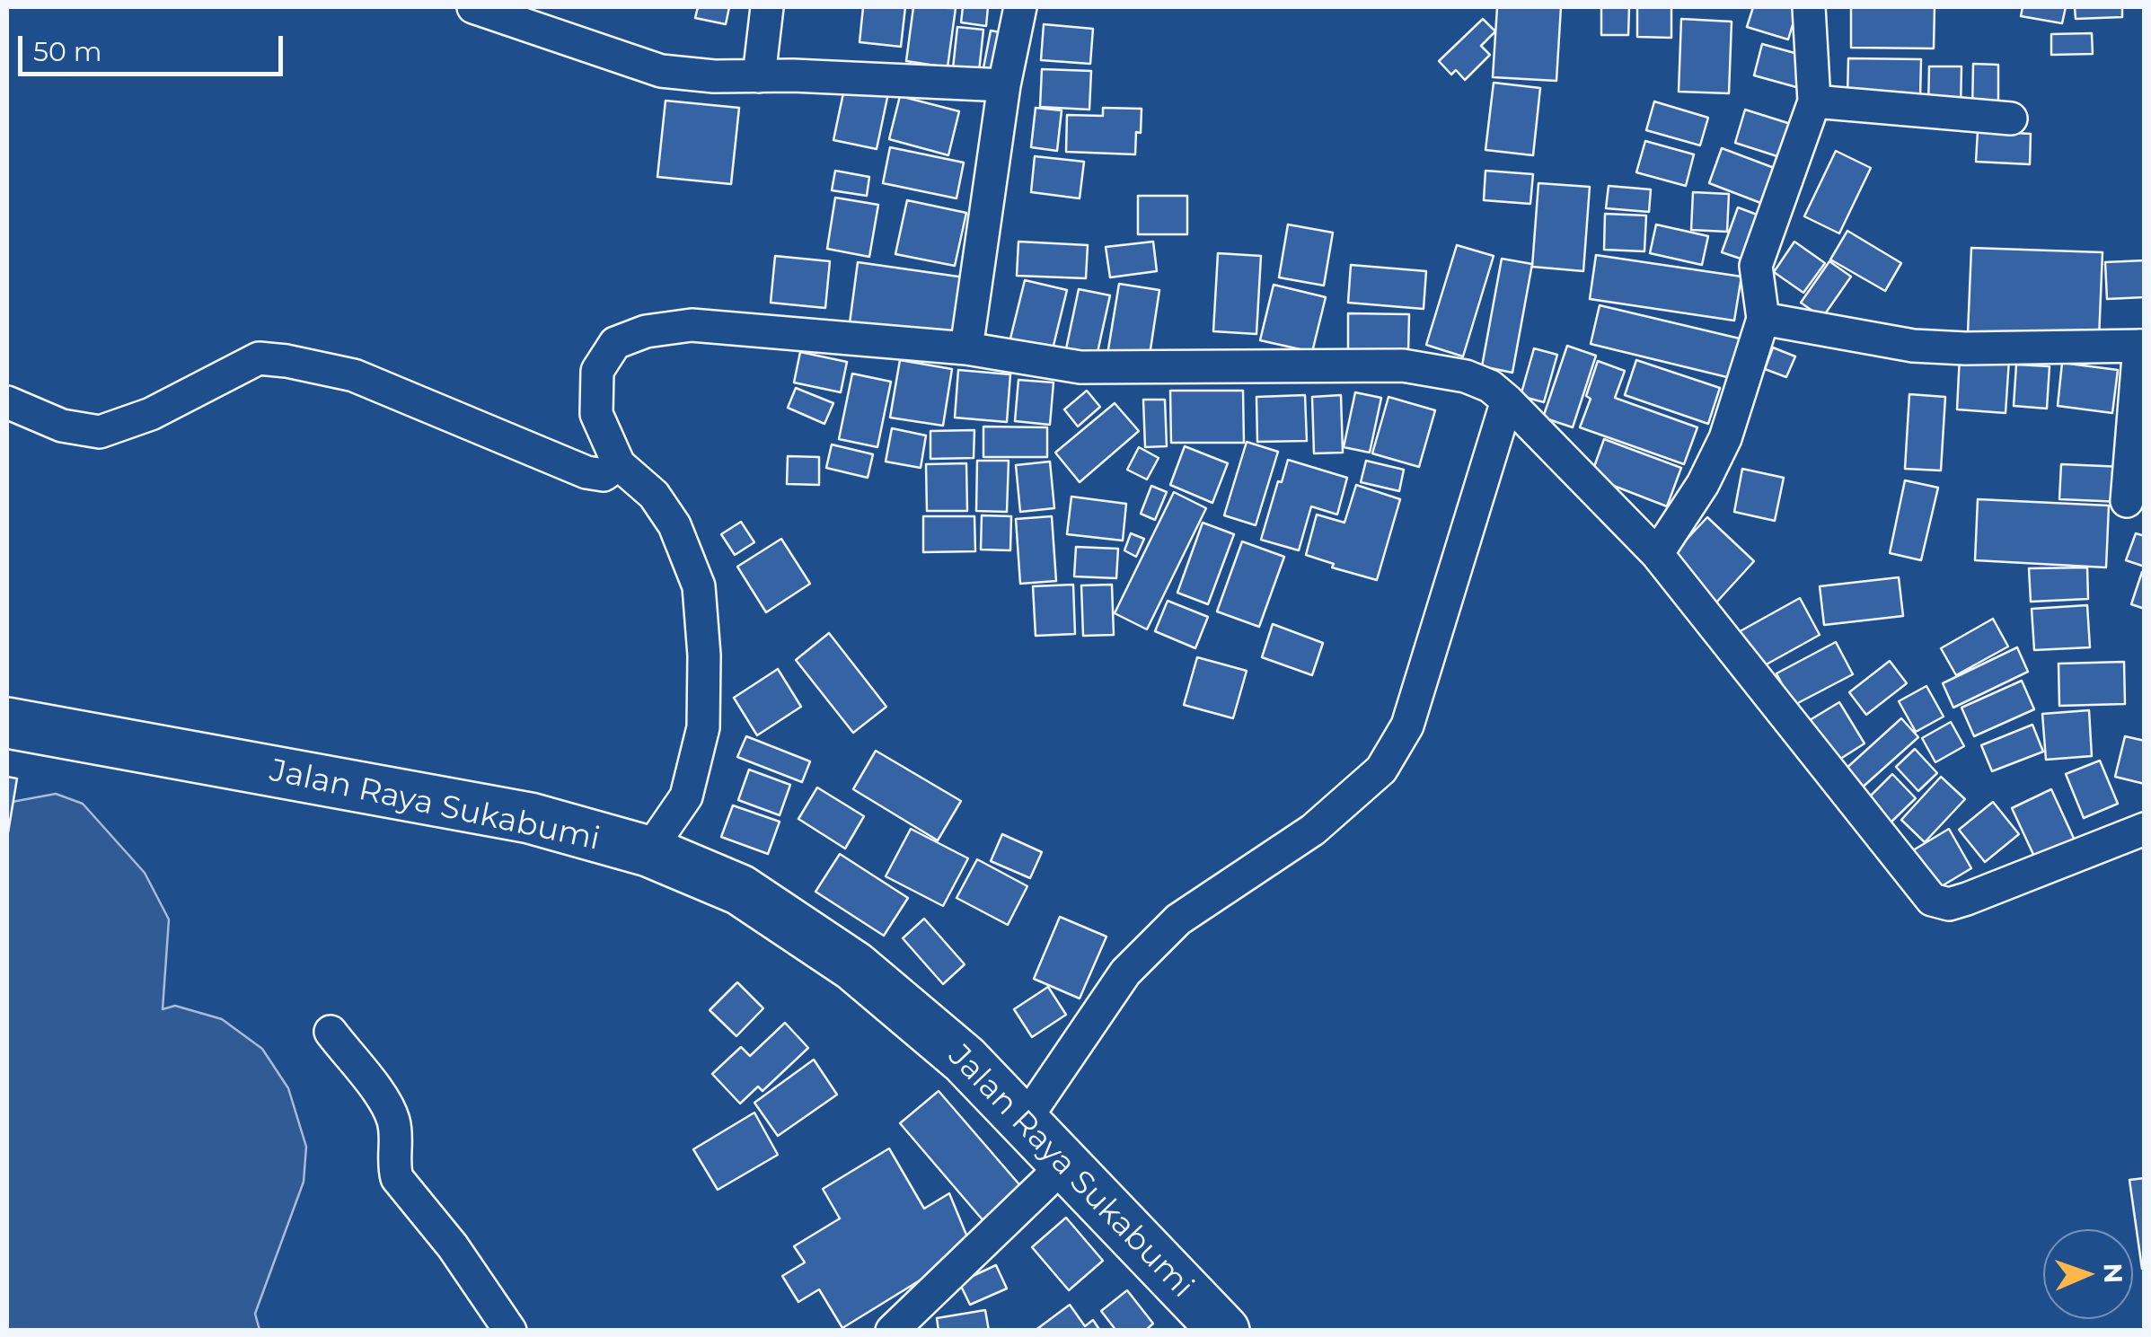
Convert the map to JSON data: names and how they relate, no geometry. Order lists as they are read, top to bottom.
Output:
{
  "streets": {
    "highway": ["Jalan Raya Sukabumi"]
  },
  "scale_bar": "50 m",
  "north": "right"
}
